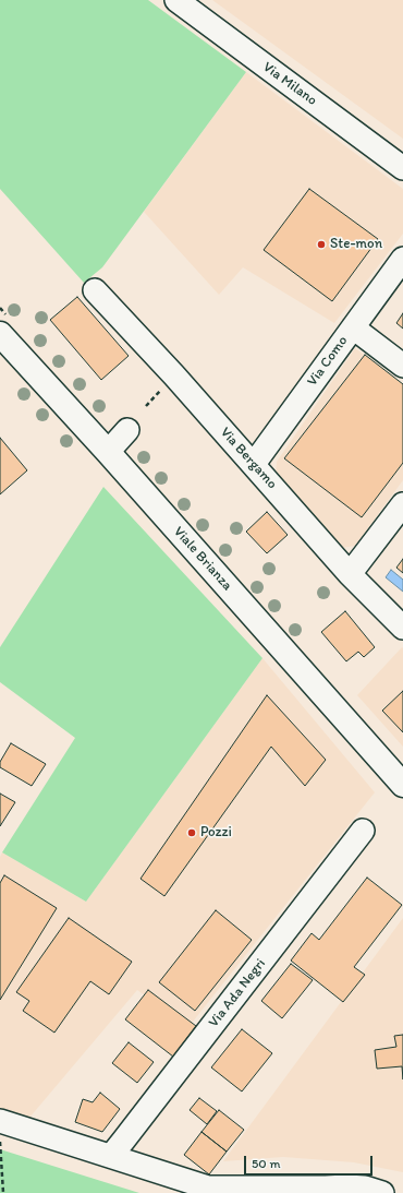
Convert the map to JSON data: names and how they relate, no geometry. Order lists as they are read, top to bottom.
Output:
{
  "streets": {
    "main road": ["Viale Brianza"],
    "street": [
      "Via Milano",
      "Via Como",
      "Via Bergamo",
      "Via Ada Negri"
    ]
  },
  "crossings": [
    ["Via Como", "Via Bergamo"]
  ],
  "places": ["Ste-mon", "Pozzi"],
  "scale_bar": "50 m"
}
